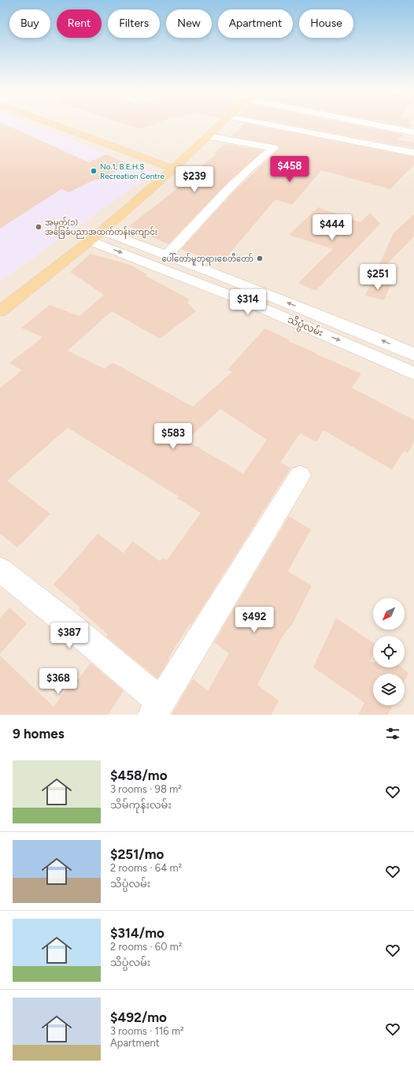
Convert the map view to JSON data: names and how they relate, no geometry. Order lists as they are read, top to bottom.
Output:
{
  "streets": {
    "street": ["သိပ္ပံလမ်း"]
  },
  "places": ["No.1, B.E.H.S Recreation Centre", "အမှတ်(၁) အခြေခံပညာအထက်တန်းကျောင်း", "ပေါ်တော်မူဘုရားစေတီတော်"],
  "north": "bottom left",
  "page": {
    "chip": [
      "Buy",
      "Rent",
      "Filters",
      "New",
      "Apartment",
      "House"
    ],
    "price": [
      "$458",
      "$239",
      "$444",
      "$251",
      "$314",
      "$583",
      "$492",
      "$387",
      "$368"
    ],
    "heading": "9 homes",
    "list": [
      {
        "name": "$458/mo",
        "note": "3 rooms · 98 m² · သိမ်ကုန်းလမ်း"
      },
      {
        "name": "$251/mo",
        "note": "2 rooms · 64 m² · သိပ္ပံလမ်း"
      },
      {
        "name": "$314/mo",
        "note": "2 rooms · 60 m² · သိပ္ပံလမ်း"
      },
      {
        "name": "$492/mo",
        "note": "3 rooms · 116 m² · Apartment"
      }
    ]
  }
}
